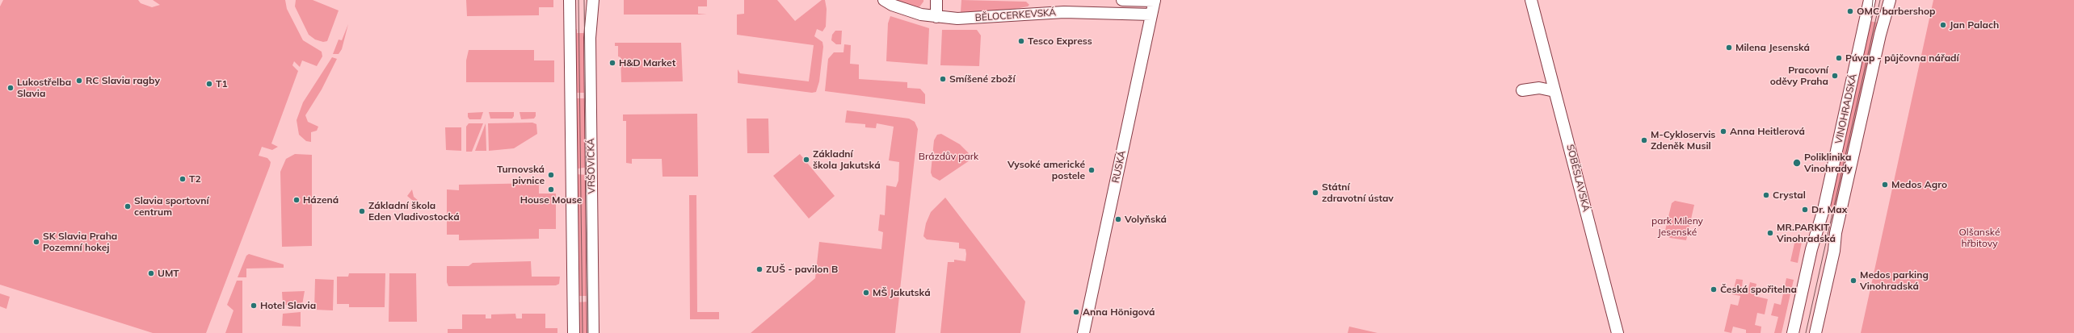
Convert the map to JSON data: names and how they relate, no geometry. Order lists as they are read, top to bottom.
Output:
{
  "streets": {
    "main road": [
      "BĚLOCERKEVSKÁ",
      "VINOHRADSKÁ",
      "VRŠOVICKÁ",
      "RUSKÁ",
      "SOBĚSLAVSKÁ"
    ]
  },
  "crossings": [
    ["BĚLOCERKEVSKÁ", "RUSKÁ"]
  ],
  "parks": ["Brázdův park", "park Mileny Jesenské", "Olšanské hřbitovy"],
  "places": [
    "OMC barbershop",
    "Jan Palach",
    "Tesco Express",
    "Milena Jesenská",
    "Púvap - půjčovna nářadí",
    "H&D Market",
    "Pracovní oděvy Praha",
    "Smíšené zboží",
    "RC Slavia ragby",
    "T1",
    "Lukostřelba Slavia",
    "Anna Heitlerová",
    "M-Cykloservis Zdeněk Musil",
    "Základní škola Jakutská",
    "Poliklinika Vinohrady",
    "Vysoké americké postele",
    "Turnovská pivnice",
    "T2",
    "Medos Agro",
    "House Mouse",
    "Státní zdravotní ústav",
    "Crystal",
    "Házená",
    "Slavia sportovní centrum",
    "Dr. Max",
    "Základní škola Eden Vladivostocká",
    "Volyňská",
    "MR.PARKIT Vinohradská",
    "SK Slavia Praha Pozemní hokej",
    "ZUŠ - pavilon B",
    "UMT",
    "Medos parking Vinohradská",
    "Česká spořitelna",
    "MŠ Jakutská",
    "Hotel Slavia",
    "Anna Hӧnigová"
  ]
}
